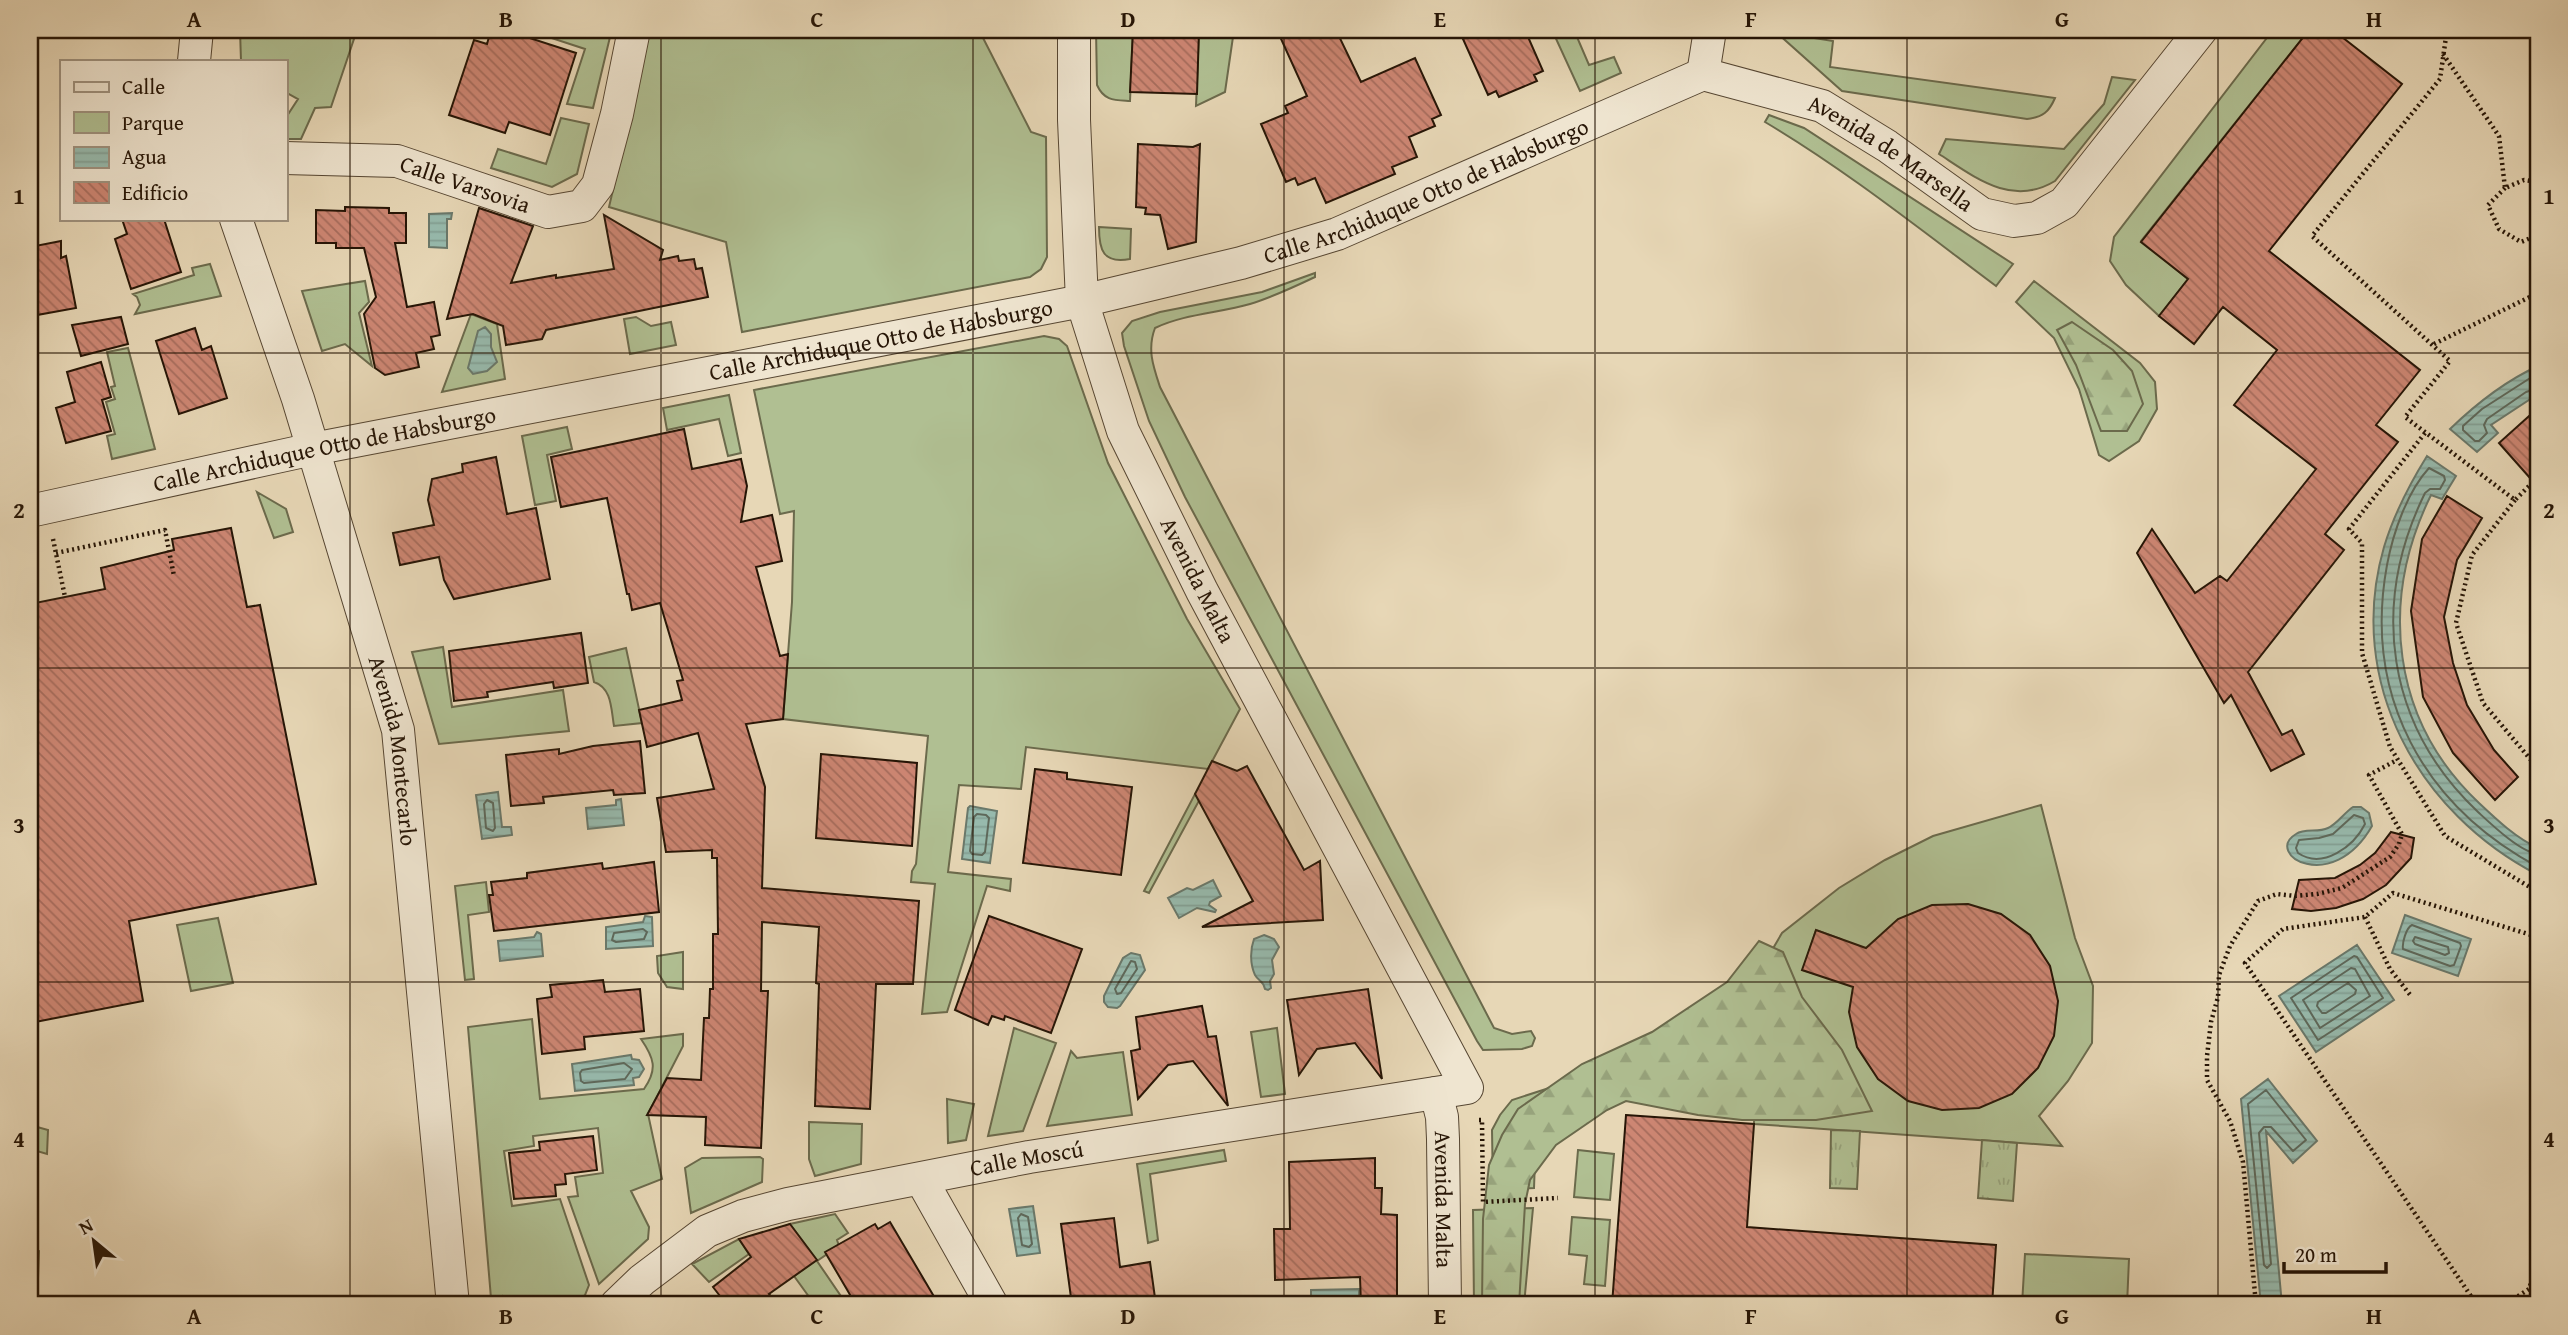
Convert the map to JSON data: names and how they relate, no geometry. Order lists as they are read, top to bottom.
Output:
{
  "streets": {
    "street": [
      "Avenida de Marsella",
      "Calle Varsovia",
      "Calle Archiduque Otto de Habsburgo",
      "Avenida Malta",
      "Avenida Montecarlo",
      "Calle Moscú"
    ]
  },
  "crossings": [
    ["Avenida de Marsella", "Calle Archiduque Otto de Habsburgo"],
    ["Calle Archiduque Otto de Habsburgo", "Avenida Malta"],
    ["Calle Archiduque Otto de Habsburgo", "Avenida Montecarlo"],
    ["Avenida Malta", "Calle Moscú"]
  ],
  "legend": [
    "Calle",
    "Parque",
    "Agua",
    "Edificio"
  ],
  "scale_bar": "20 m",
  "north": "top left",
  "grid": {
    "columns": [
      "A",
      "B",
      "C",
      "D",
      "E",
      "F",
      "G",
      "H"
    ],
    "rows": [
      "1",
      "2",
      "3",
      "4"
    ]
  }
}
